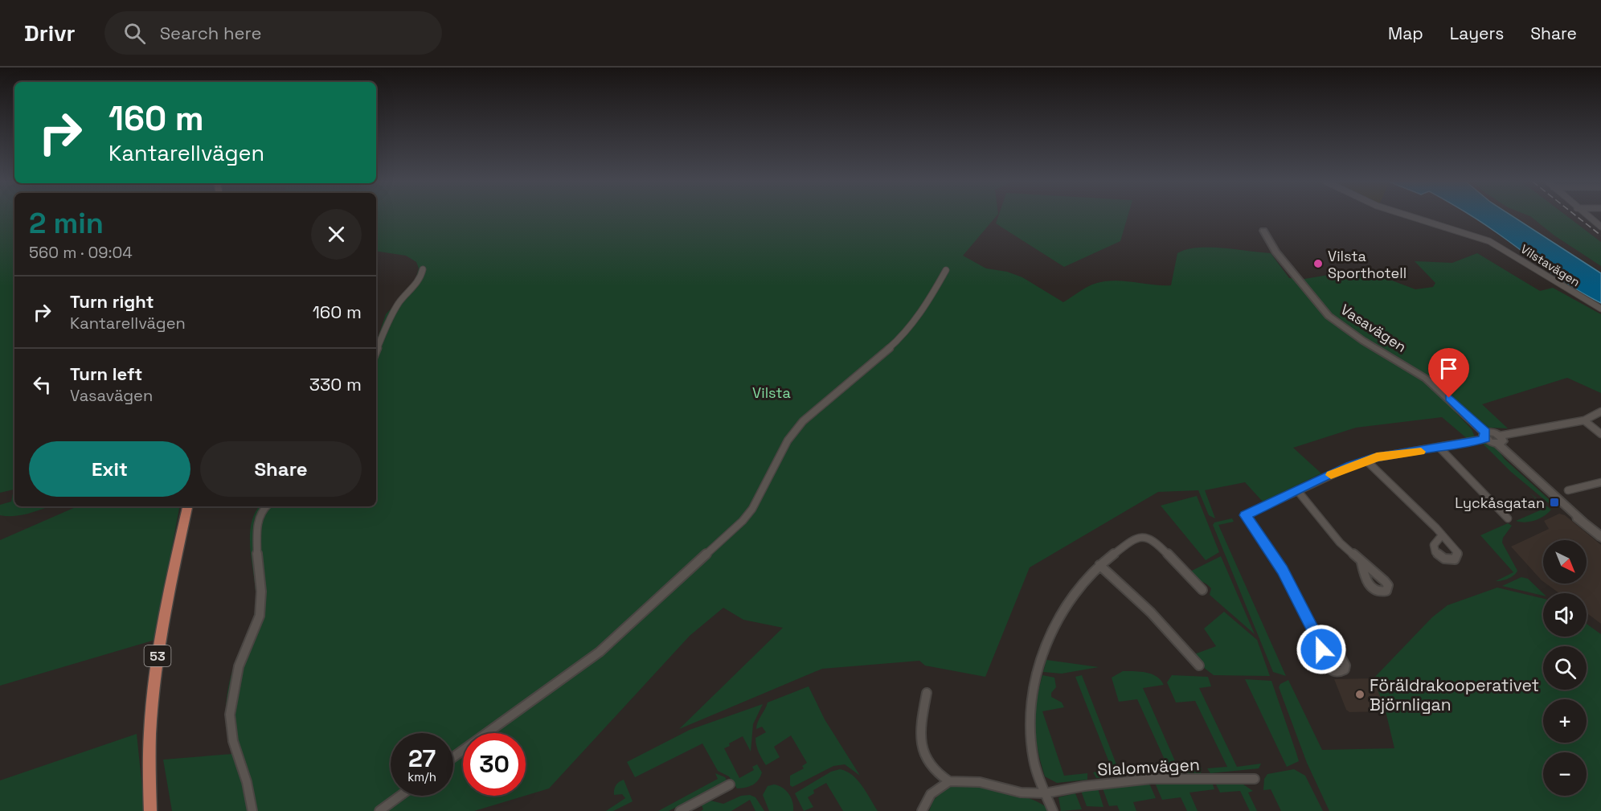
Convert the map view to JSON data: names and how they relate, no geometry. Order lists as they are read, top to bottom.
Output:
{
  "streets": {
    "main road": ["53"],
    "street": ["Vilstavägen", "Vasavägen", "Slalomvägen"]
  },
  "parks": ["Vilsta"],
  "places": {
    "other": ["Vilsta Sporthotell", "Föräldrakooperativet Björnligan"],
    "transit": ["Lyckåsgatan"]
  },
  "north": "bottom right",
  "page": {
    "header": "Drivr",
    "search": "Search here",
    "nav": ["Map", "Layers", "Share"],
    "turn": ["160 m", "Kantarellvägen"],
    "heading": ["2 min", "560 m · 09:04"],
    "list": [
      {
        "name": "Turn right",
        "note": "Kantarellvägen",
        "value": "160 m"
      },
      {
        "name": "Turn left",
        "note": "Vasavägen",
        "value": "330 m"
      }
    ],
    "buttons": ["Exit", "Share"],
    "map_buttons": ["+", "−"],
    "speed": "27 km/h",
    "limit": "30"
  }
}
